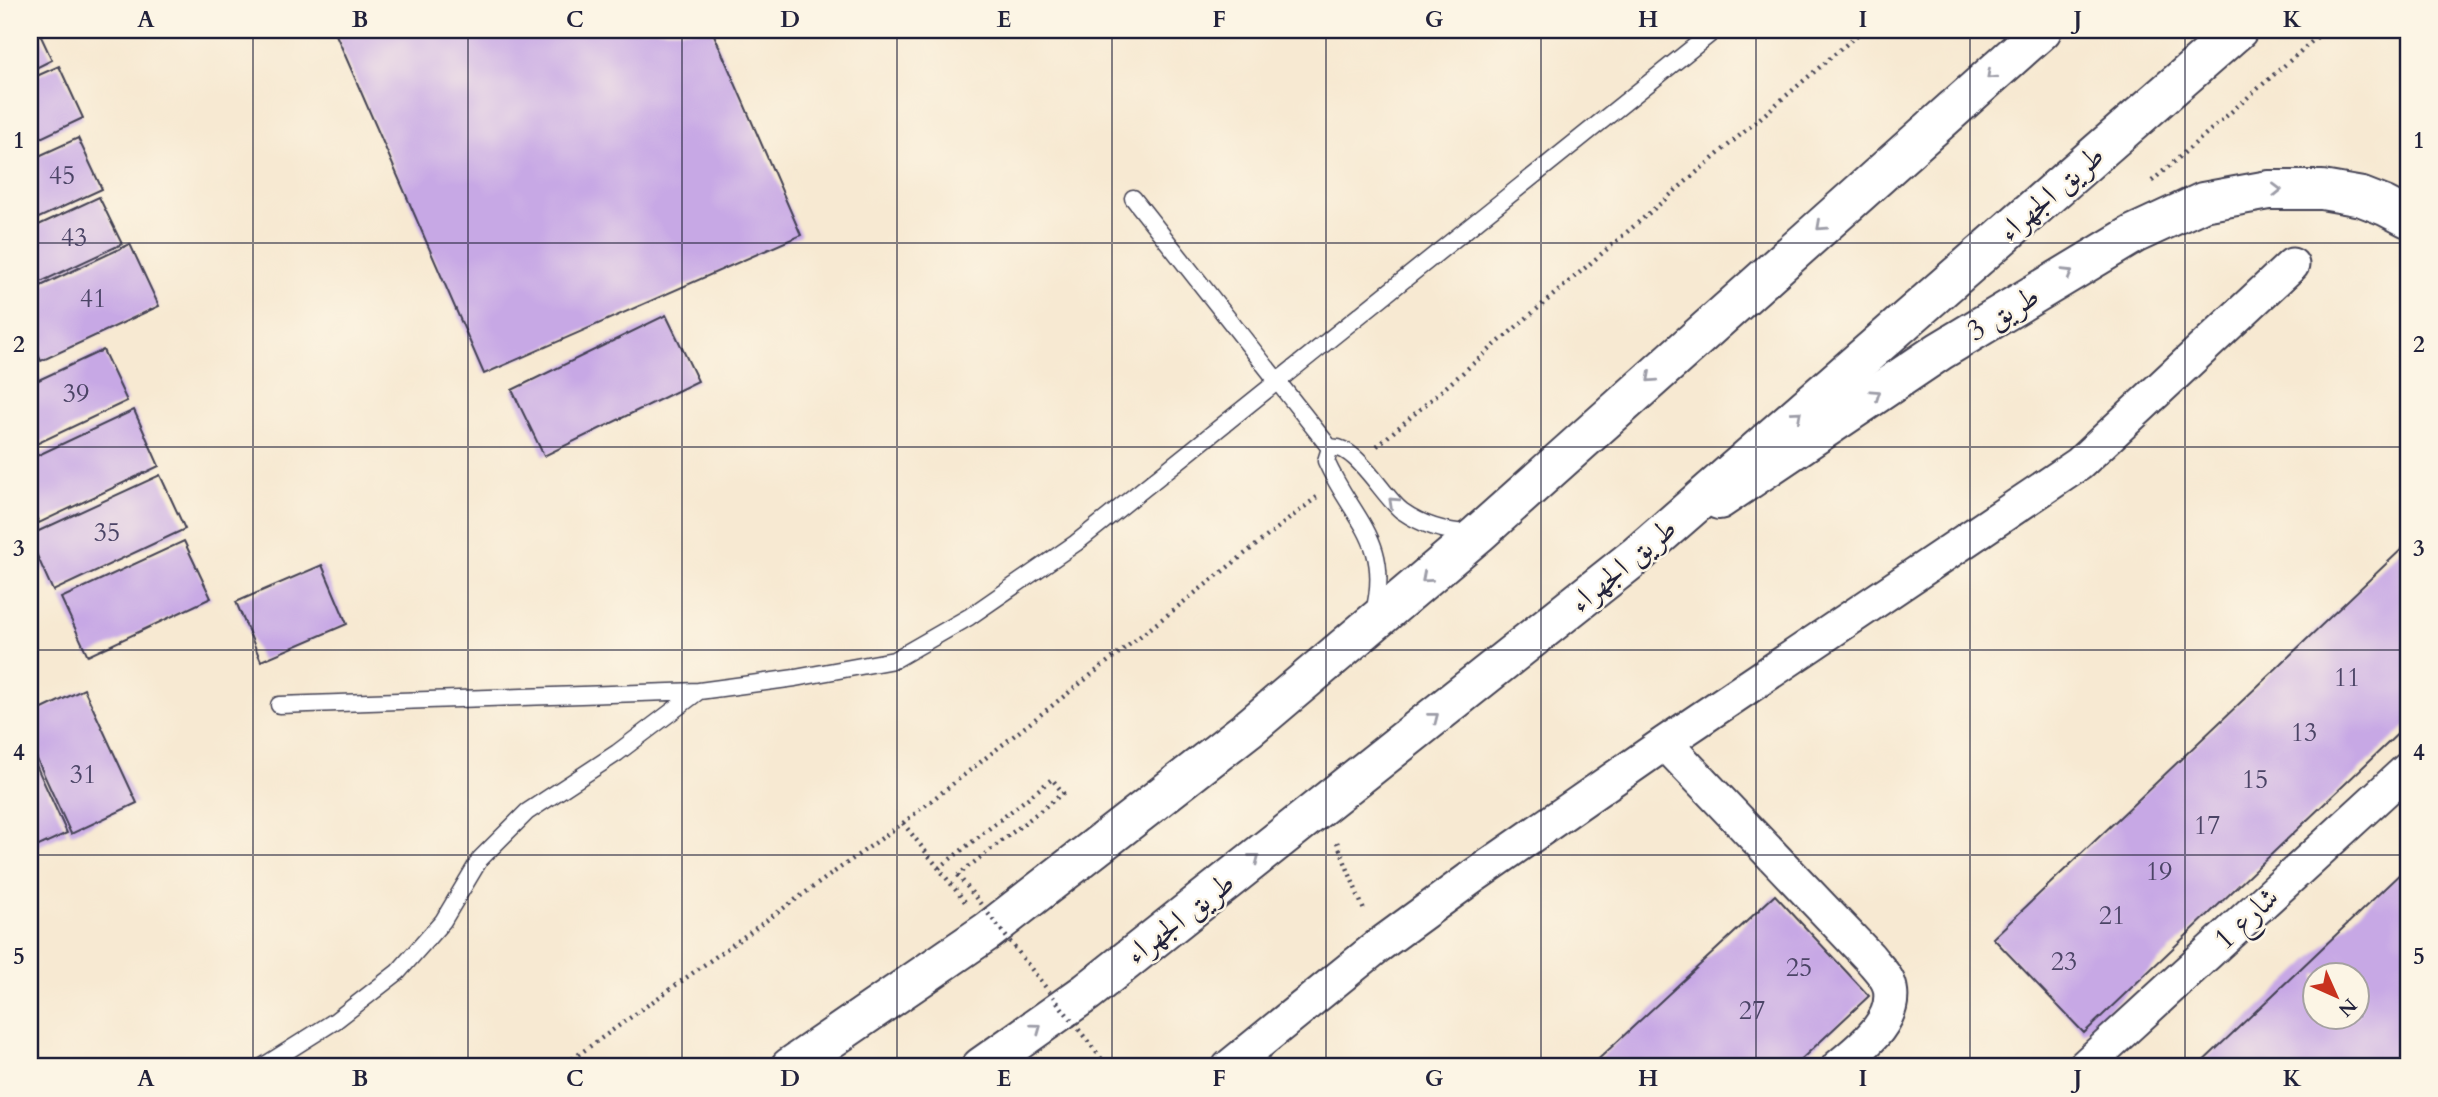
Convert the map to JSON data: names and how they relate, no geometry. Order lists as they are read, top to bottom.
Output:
{
  "streets": {
    "main road": ["طريق الجهراء", "طريق 3"],
    "street": ["شارع 1"]
  },
  "crossings": [
    ["طريق الجهراء", "طريق 3"]
  ],
  "house_numbers": [
    "45",
    "43",
    "41",
    "39",
    "35",
    "11",
    "13",
    "31",
    "15",
    "17",
    "19",
    "21",
    "23",
    "25",
    "27"
  ],
  "north": "bottom right",
  "grid": {
    "columns": [
      "A",
      "B",
      "C",
      "D",
      "E",
      "F",
      "G",
      "H",
      "I",
      "J",
      "K"
    ],
    "rows": [
      "1",
      "2",
      "3",
      "4",
      "5"
    ]
  }
}
